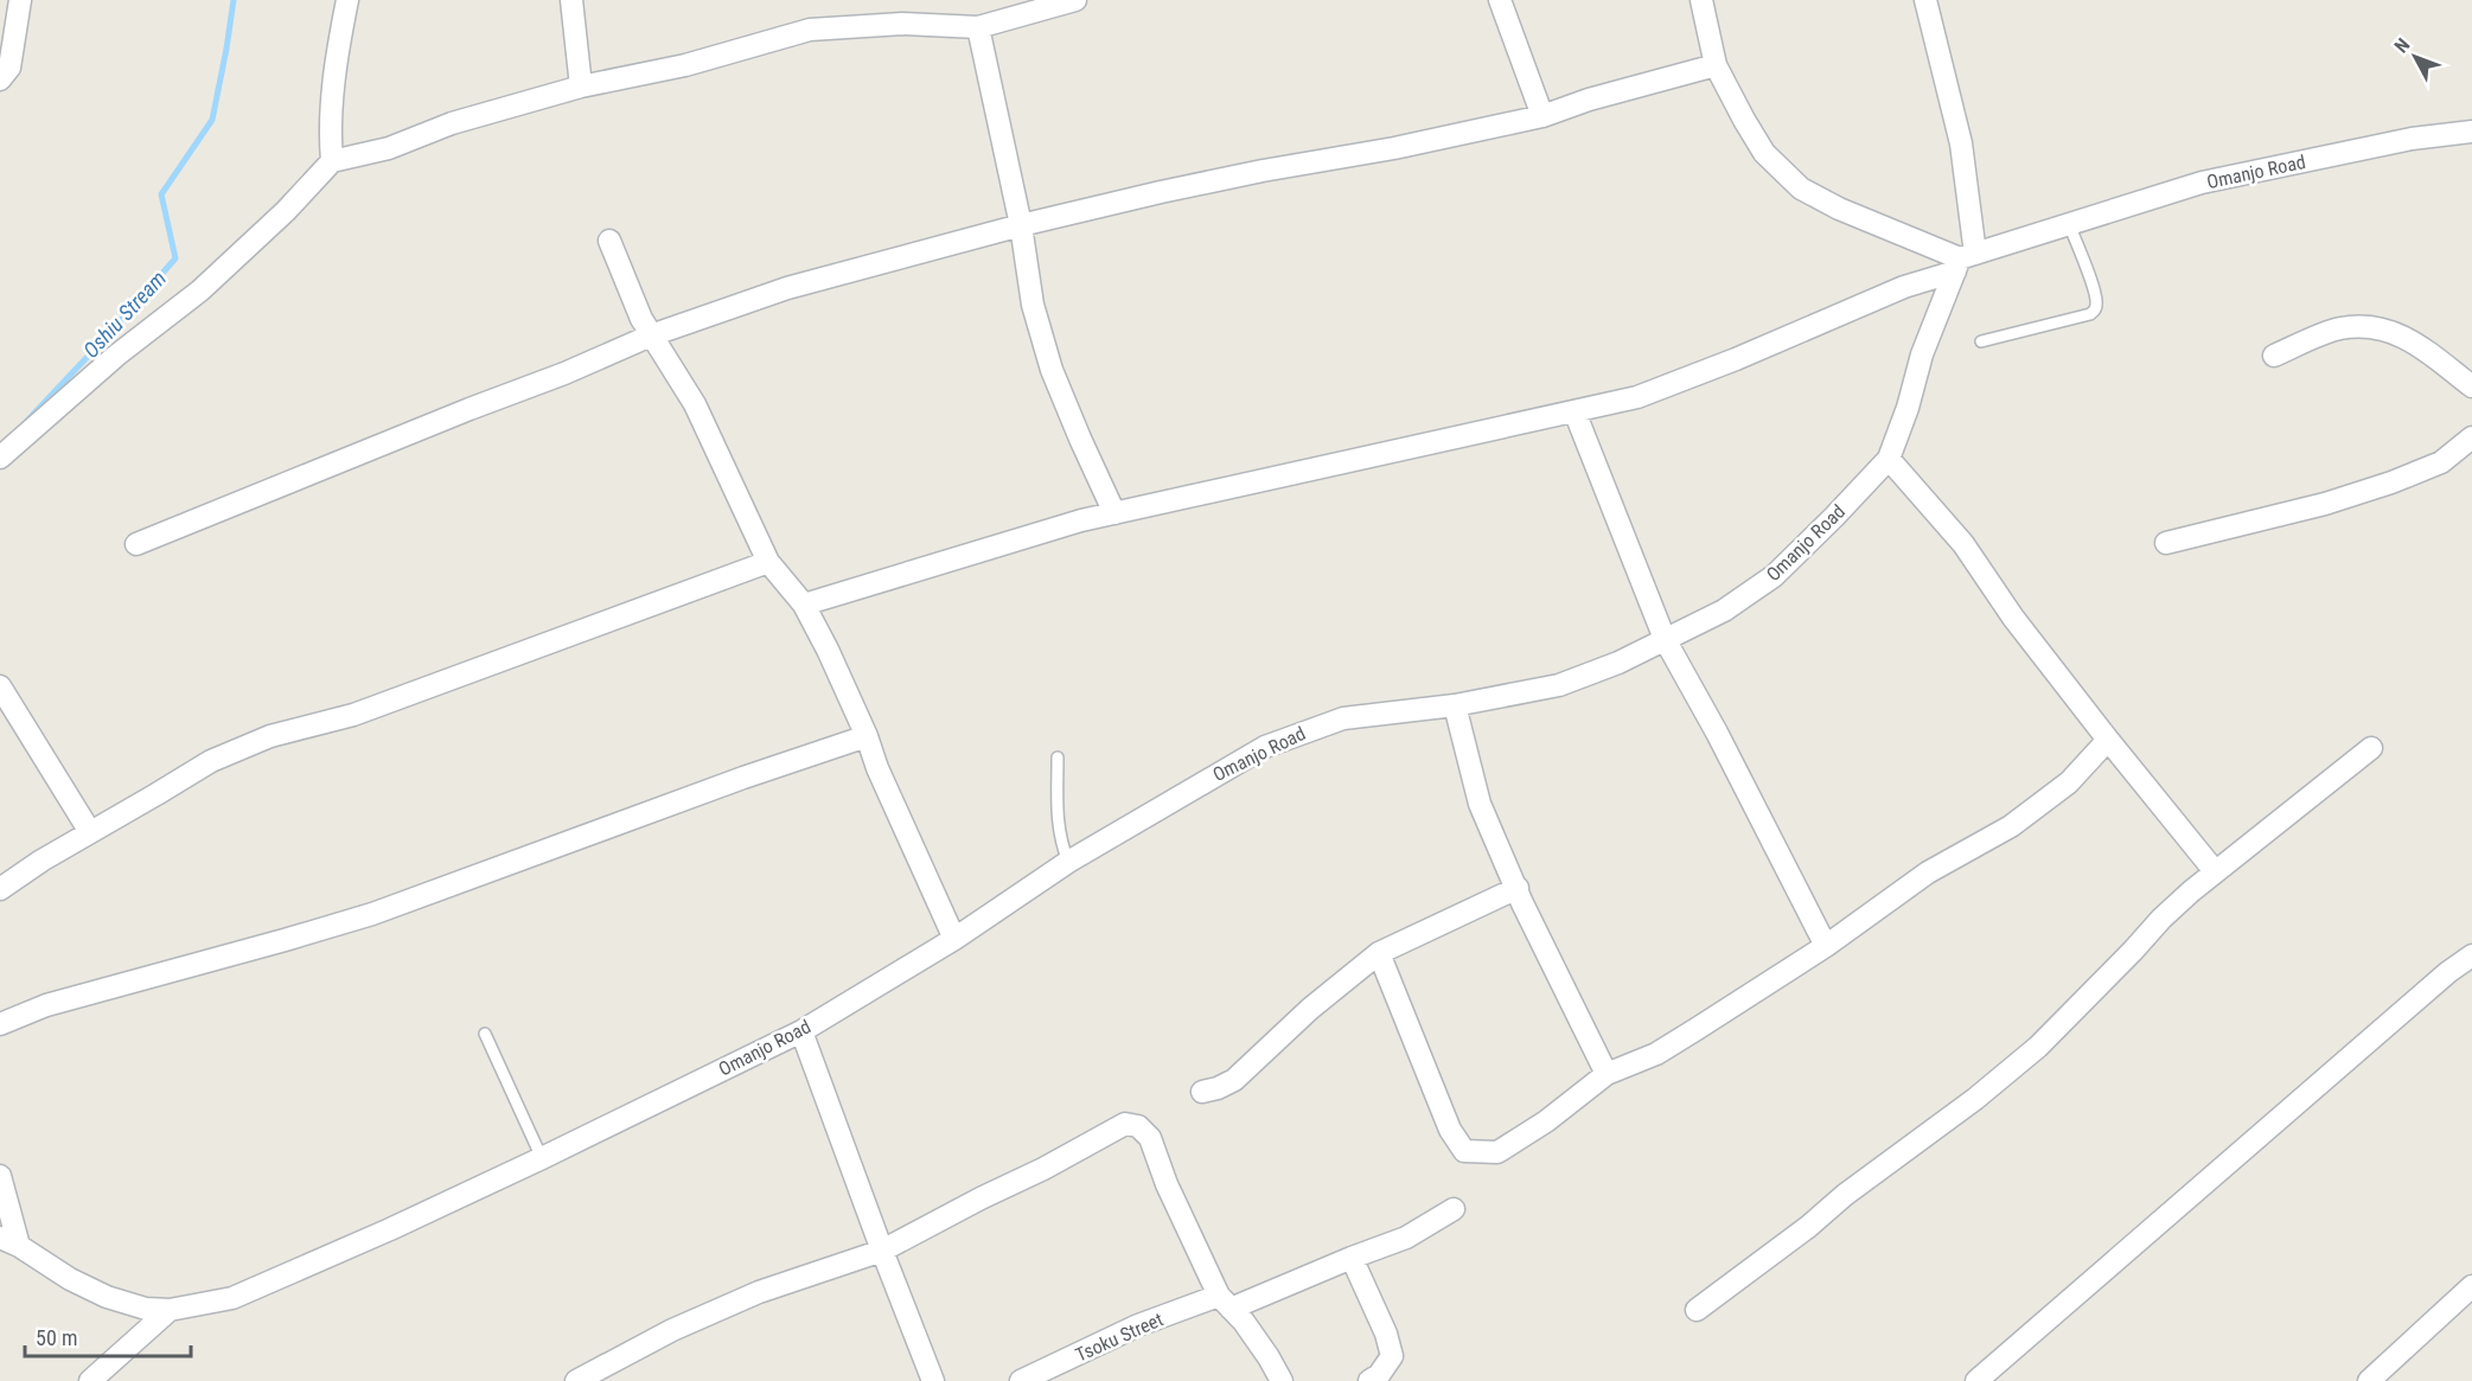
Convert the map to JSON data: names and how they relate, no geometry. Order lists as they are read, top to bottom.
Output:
{
  "streets": {
    "street": ["Omanjo Road", "Tsoku Street"]
  },
  "water": ["Oshiu Stream"],
  "scale_bar": "50 m",
  "north": "top left"
}
